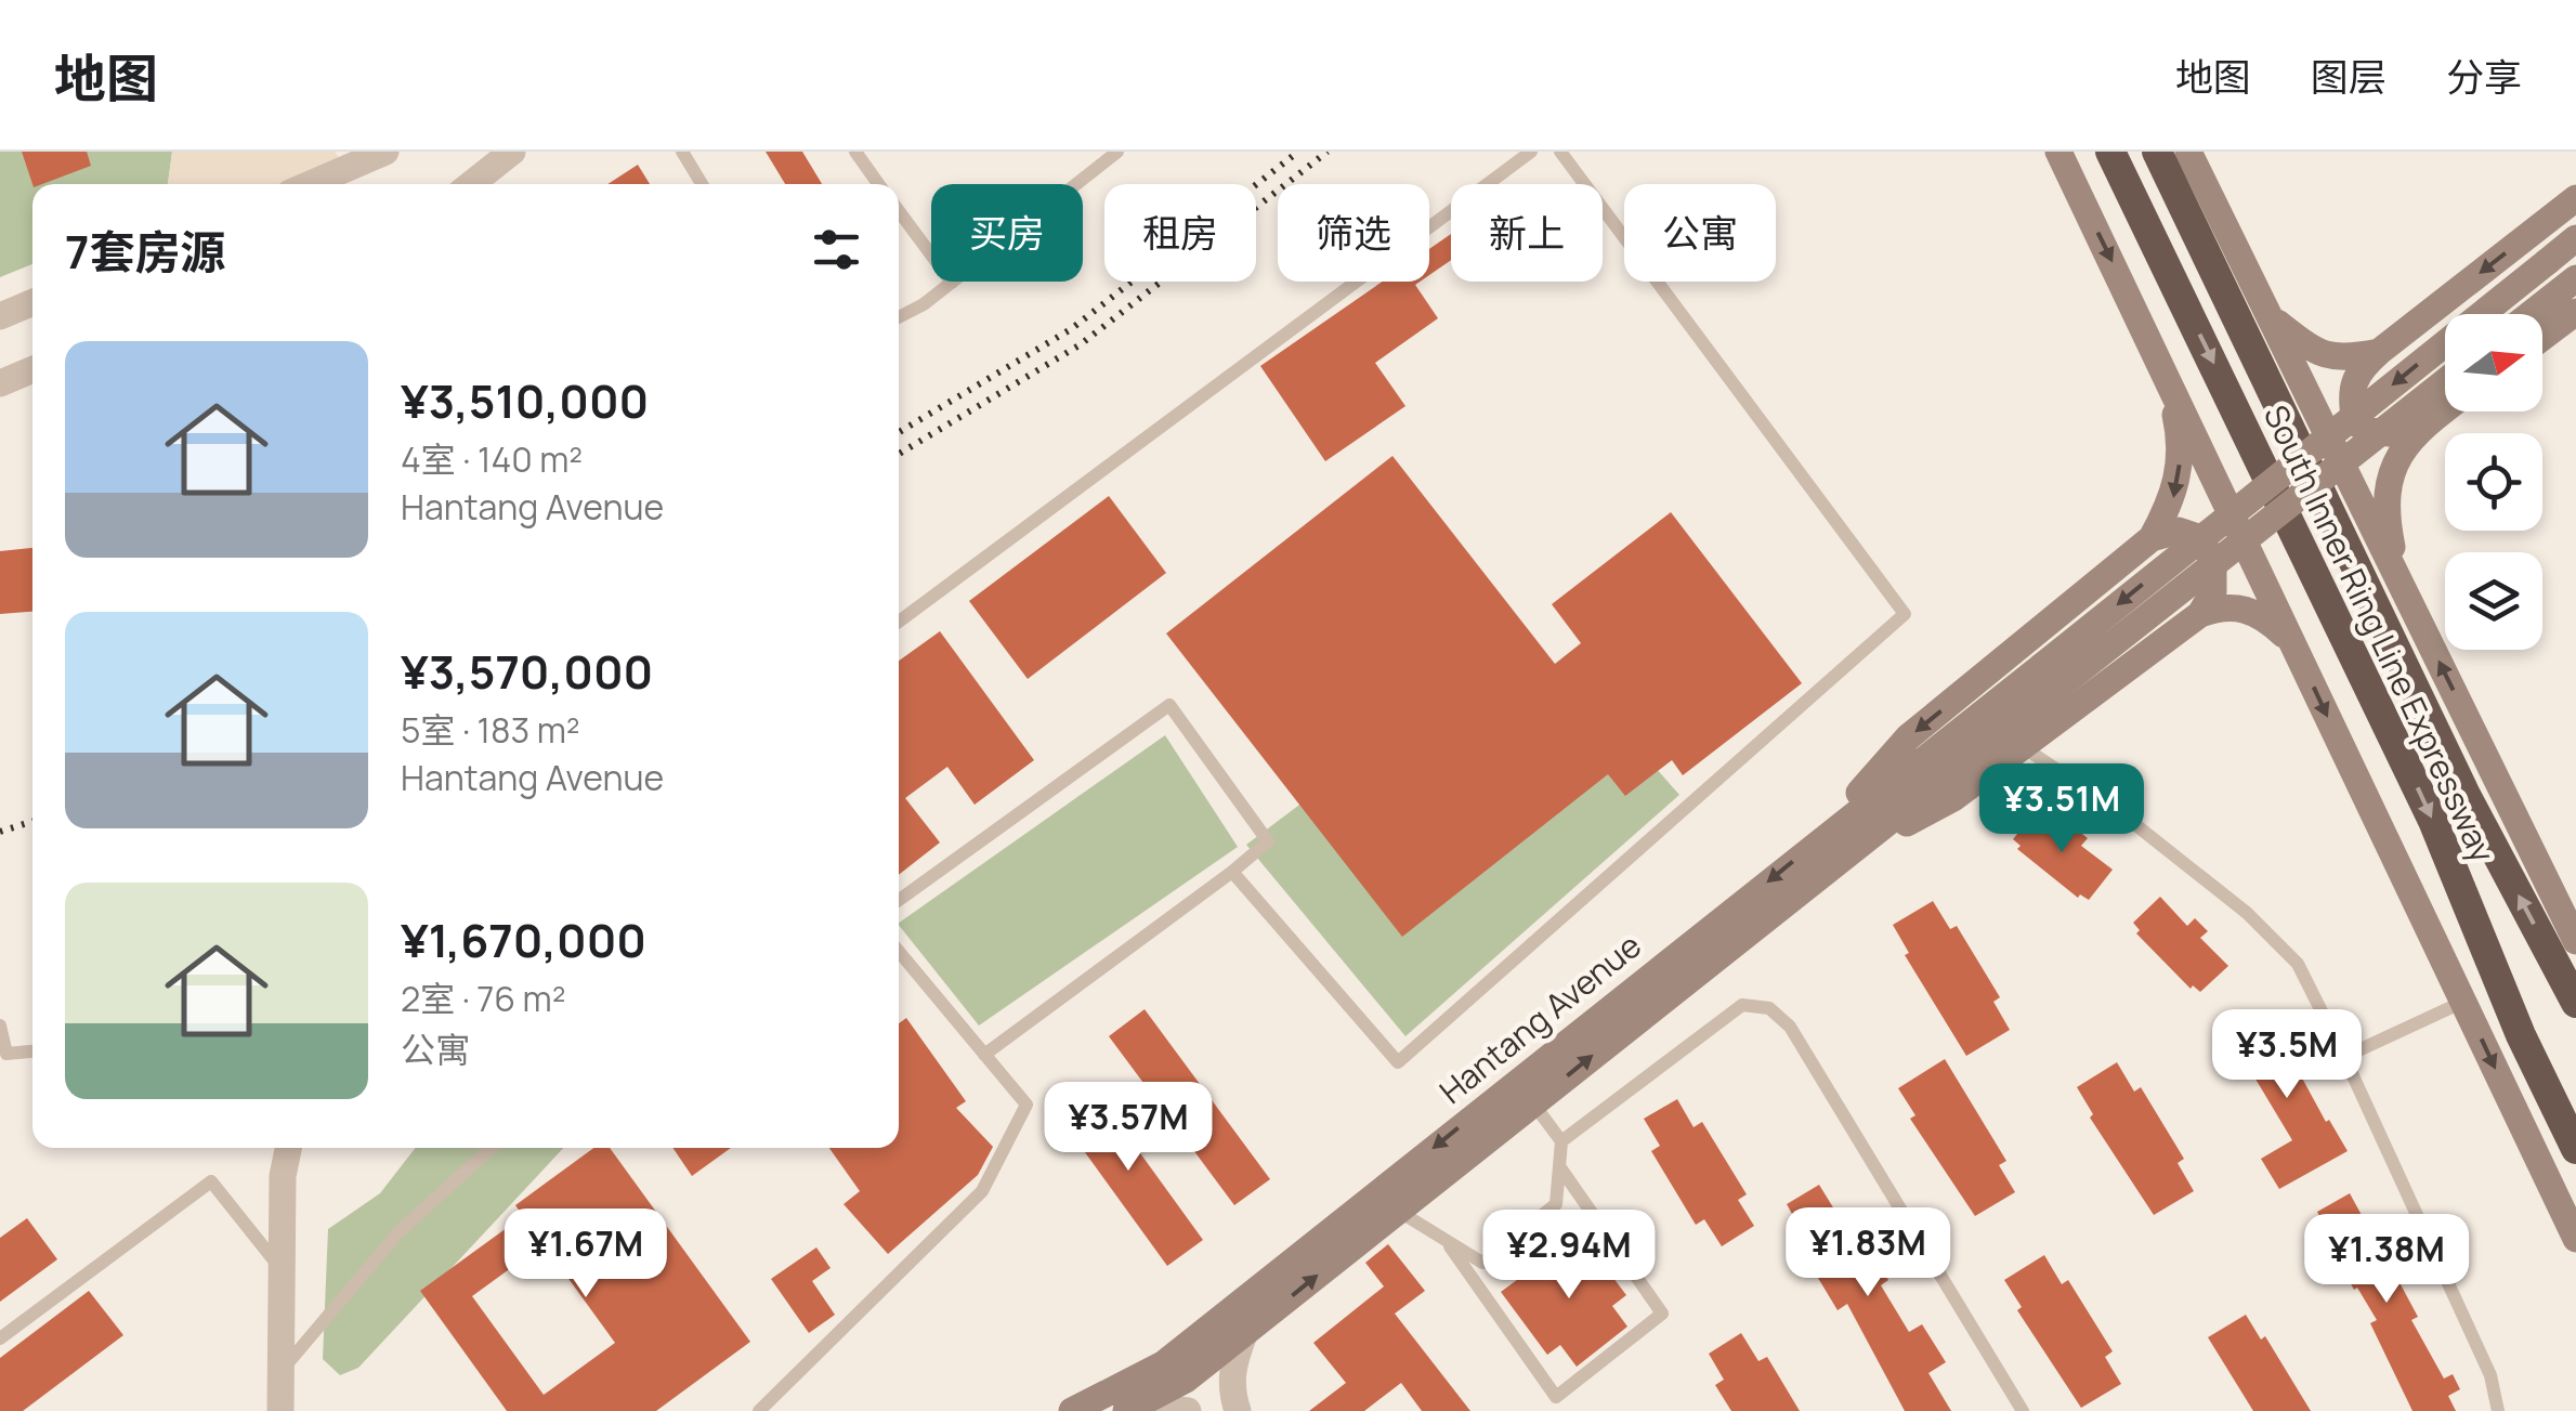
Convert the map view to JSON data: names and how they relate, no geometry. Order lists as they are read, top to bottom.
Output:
{
  "streets": {
    "highway": ["South Inner Ring Line Expressway"],
    "main road": ["Hantang Avenue"]
  },
  "north": "right",
  "page": {
    "header": "地图",
    "nav": ["地图", "图层", "分享"],
    "chip": [
      "买房",
      "租房",
      "筛选",
      "新上",
      "公寓"
    ],
    "heading": "7套房源",
    "list": [
      {
        "name": "¥3,510,000",
        "note": "4室 · 140 m² · Hantang Avenue"
      },
      {
        "name": "¥3,570,000",
        "note": "5室 · 183 m² · Hantang Avenue"
      },
      {
        "name": "¥1,670,000",
        "note": "2室 · 76 m² · 公寓"
      }
    ],
    "price": [
      "¥3.51M",
      "¥3.5M",
      "¥3.57M",
      "¥1.83M",
      "¥1.67M",
      "¥2.94M",
      "¥1.38M"
    ]
  }
}
